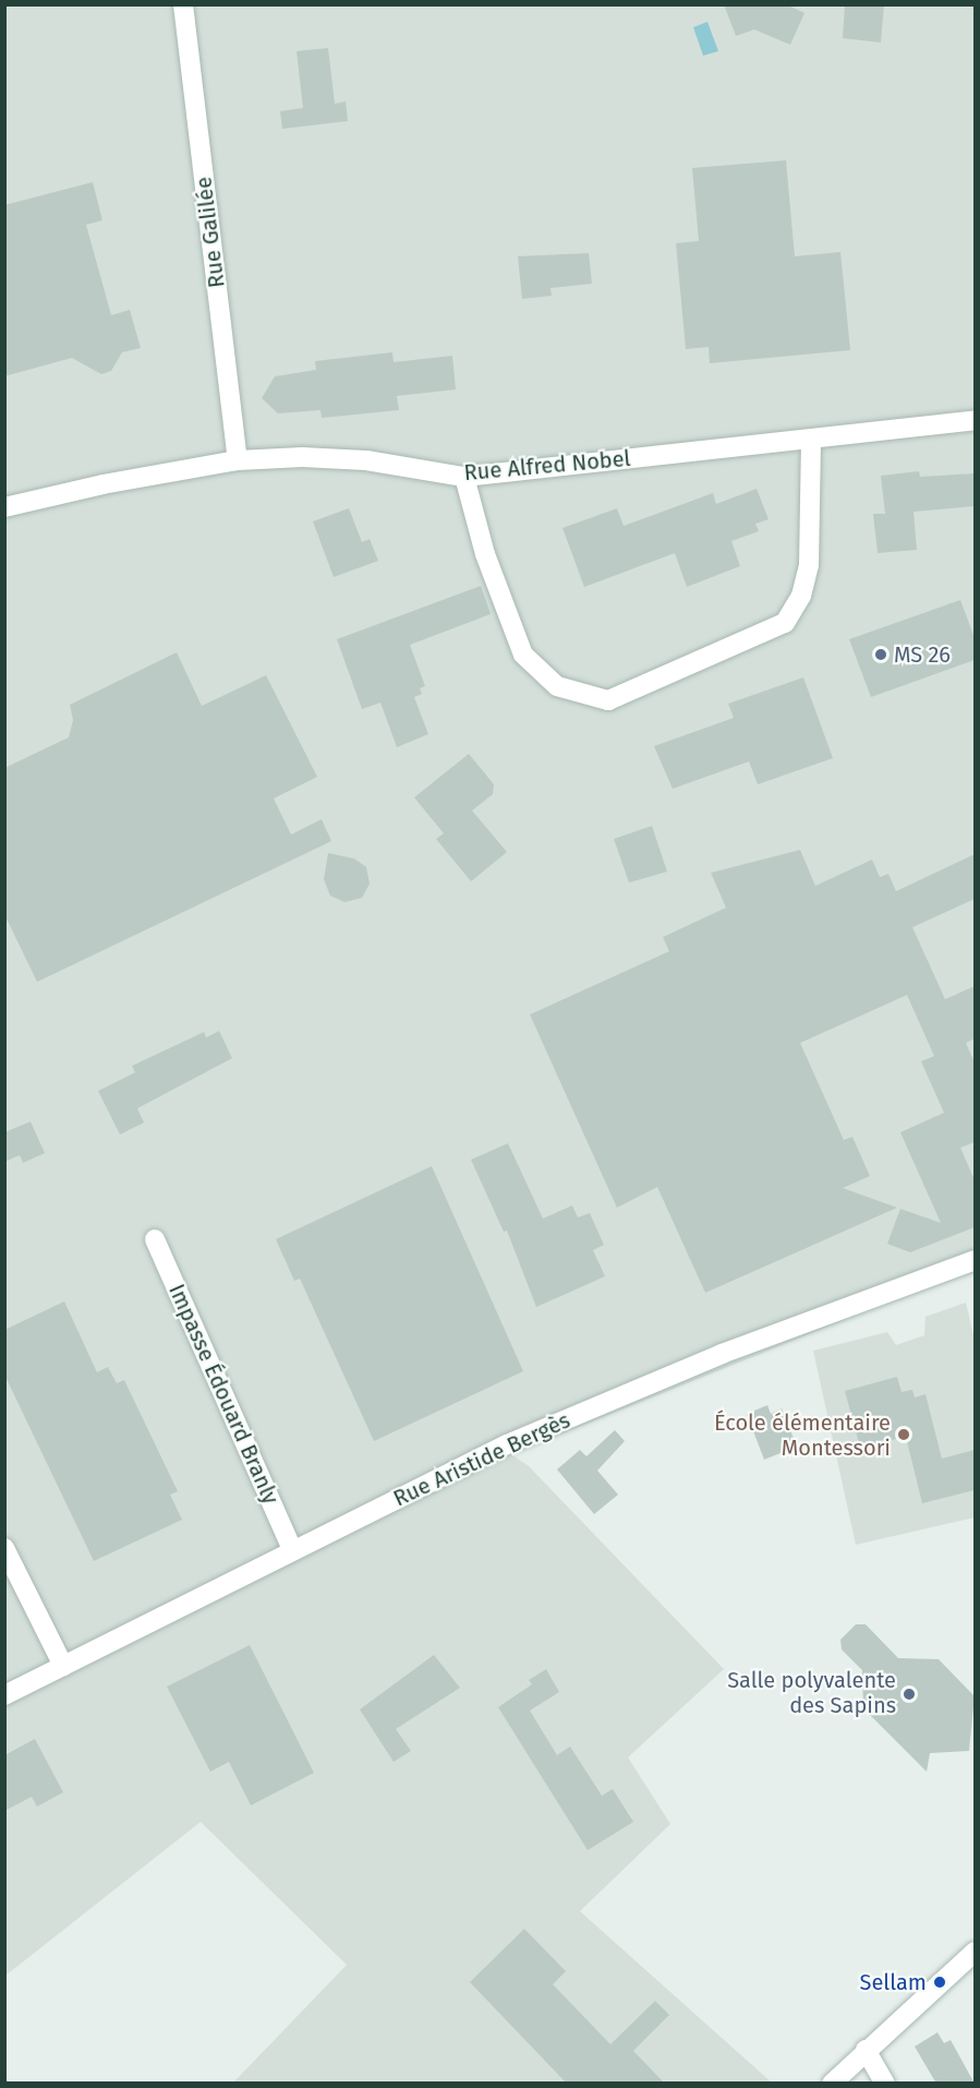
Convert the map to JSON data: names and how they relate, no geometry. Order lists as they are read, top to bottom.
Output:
{
  "streets": {
    "street": [
      "Rue Galilée",
      "Rue Alfred Nobel",
      "Impasse Édouard Branly",
      "Rue Aristide Bergès"
    ]
  },
  "crossings": [
    ["Rue Galilée", "Rue Alfred Nobel"],
    ["Impasse Édouard Branly", "Rue Aristide Bergès"]
  ],
  "places": [
    "MS 26",
    "École élémentaire Montessori",
    "Salle polyvalente des Sapins",
    "Sellam"
  ]
}
